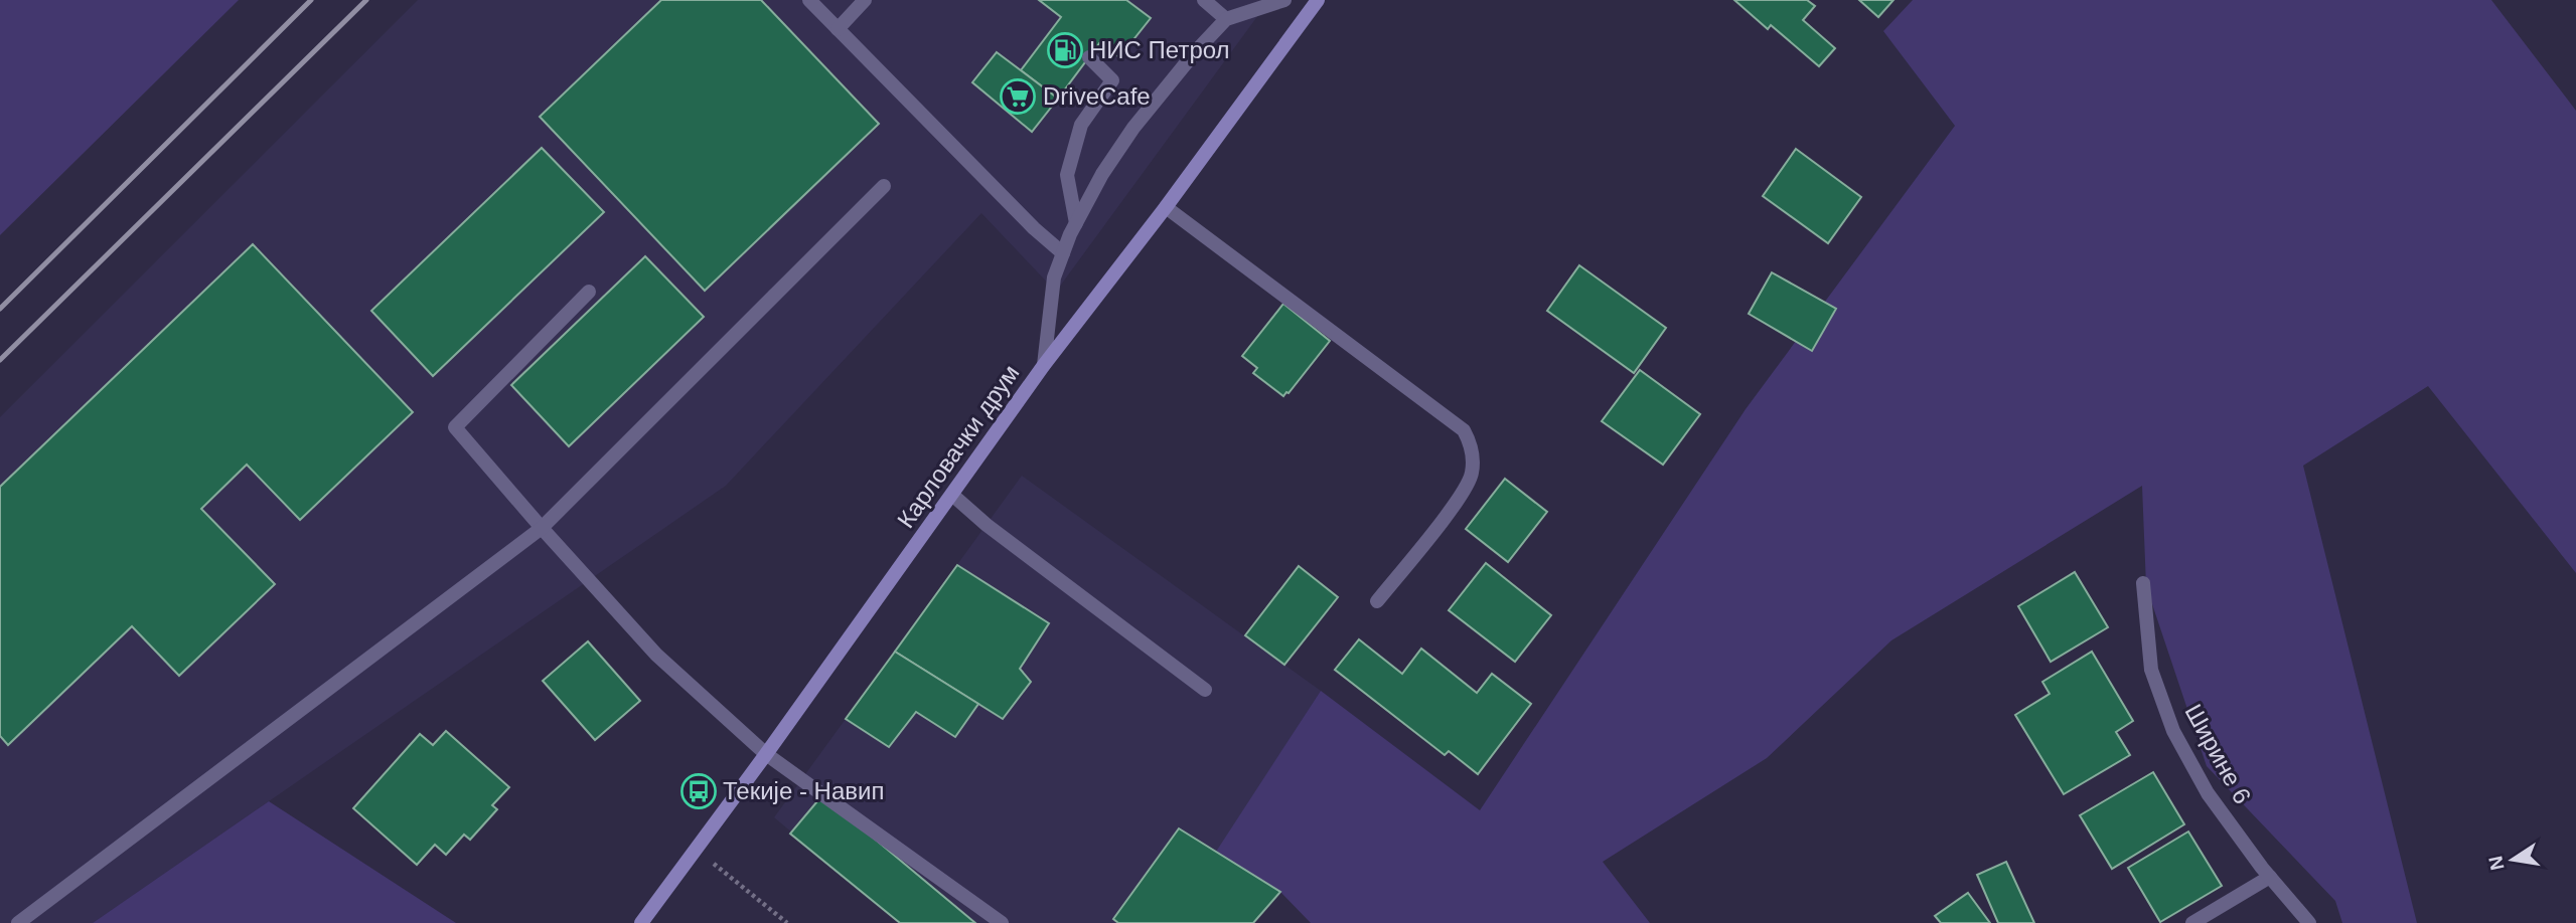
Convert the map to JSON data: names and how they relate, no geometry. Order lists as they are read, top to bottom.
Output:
{
  "streets": {
    "main road": ["Карловачки друм"],
    "street": ["Ширине 6"]
  },
  "places": {
    "fuel station": ["НИС Петрол"],
    "supermarket": ["DriveCafe"],
    "bus stop": ["Текије - Навип"]
  },
  "north": "left"
}
